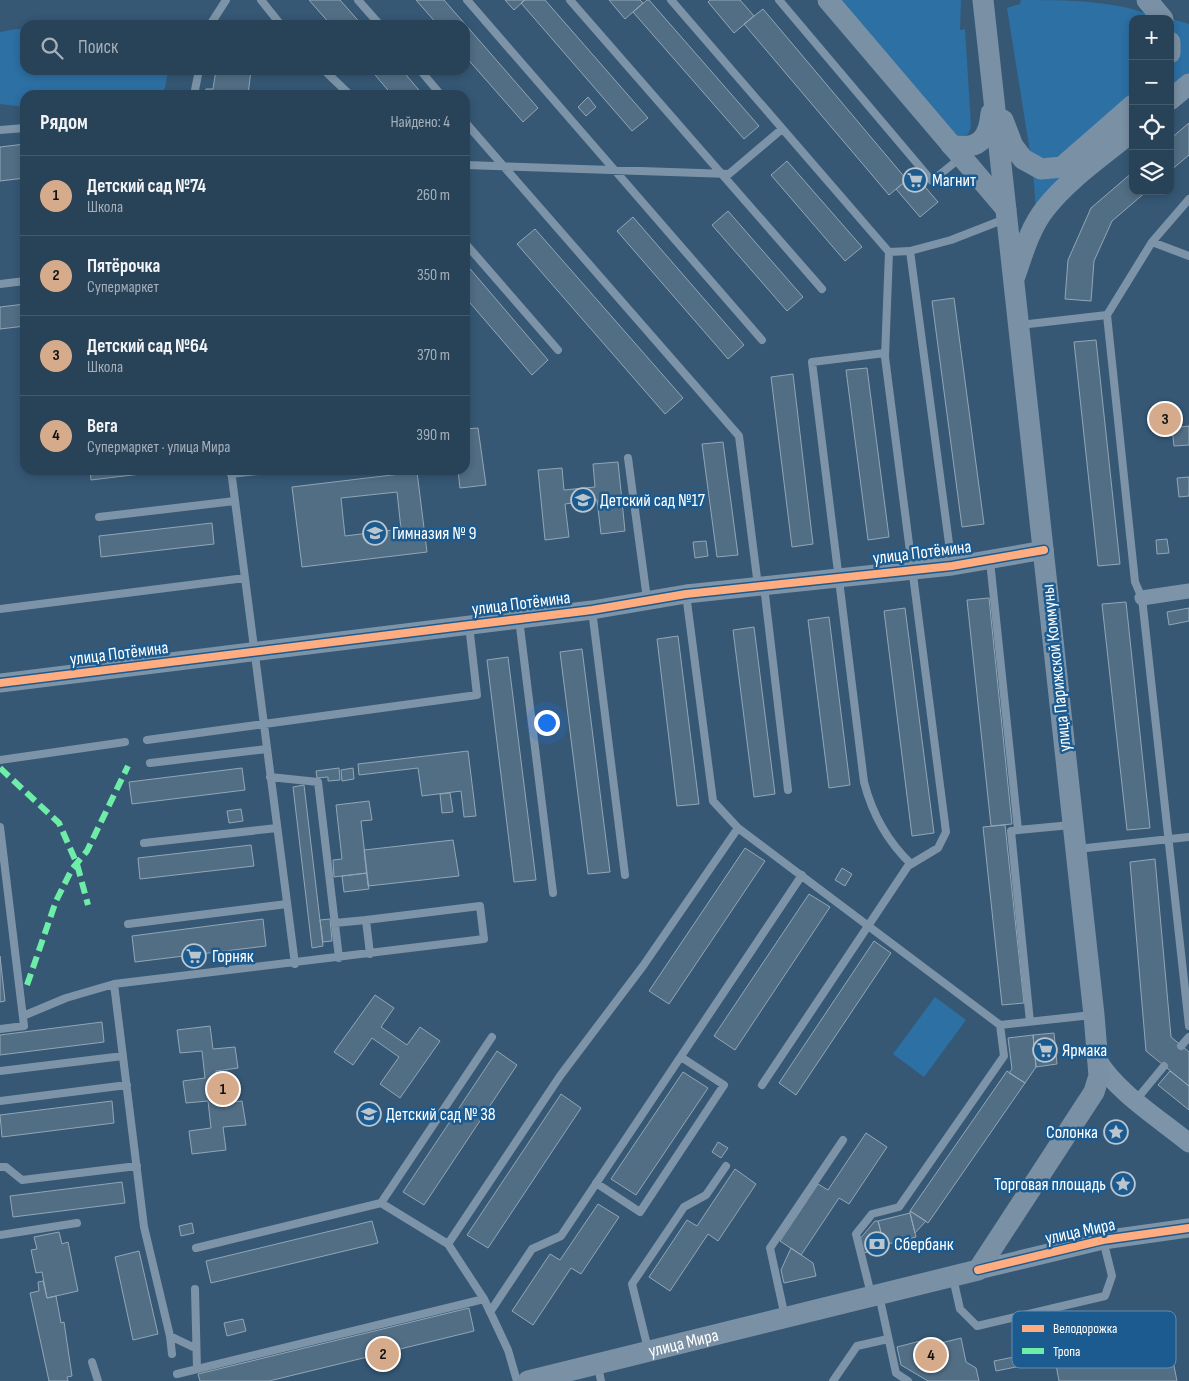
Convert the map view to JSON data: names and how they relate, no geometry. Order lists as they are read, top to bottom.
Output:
{
  "streets": {
    "main road": ["улица Парижской Коммуны", "улица Мира"],
    "street": ["улица Потёмина"]
  },
  "crossings": [
    ["улица Потёмина", "улица Парижской Коммуны"],
    ["улица Парижской Коммуны", "улица Мира"]
  ],
  "places": {
    "supermarket": ["Магнит", "Горняк", "Ярмака"],
    "school or university": ["Детский сад №17", "Гимназия № 9", "Детский сад № 38"],
    "place": ["Солонка", "Торговая площадь"],
    "bank": ["Сбербанк"]
  },
  "legend": ["Велодорожка", "Тропа"],
  "page": {
    "map_buttons": ["+", "−"],
    "search": "Поиск",
    "heading": ["Рядом", "Найдено: 4"],
    "list": [
      {
        "mark": "1",
        "name": "Детский сад №74",
        "note": "Школа",
        "value": "260 m"
      },
      {
        "mark": "2",
        "name": "Пятёрочка",
        "note": "Супермаркет",
        "value": "350 m"
      },
      {
        "mark": "3",
        "name": "Детский сад №64",
        "note": "Школа",
        "value": "370 m"
      },
      {
        "mark": "4",
        "name": "Вега",
        "note": "Супермаркет · улица Мира",
        "value": "390 m"
      }
    ],
    "pins": [
      "3",
      "1",
      "2",
      "4"
    ]
  }
}
